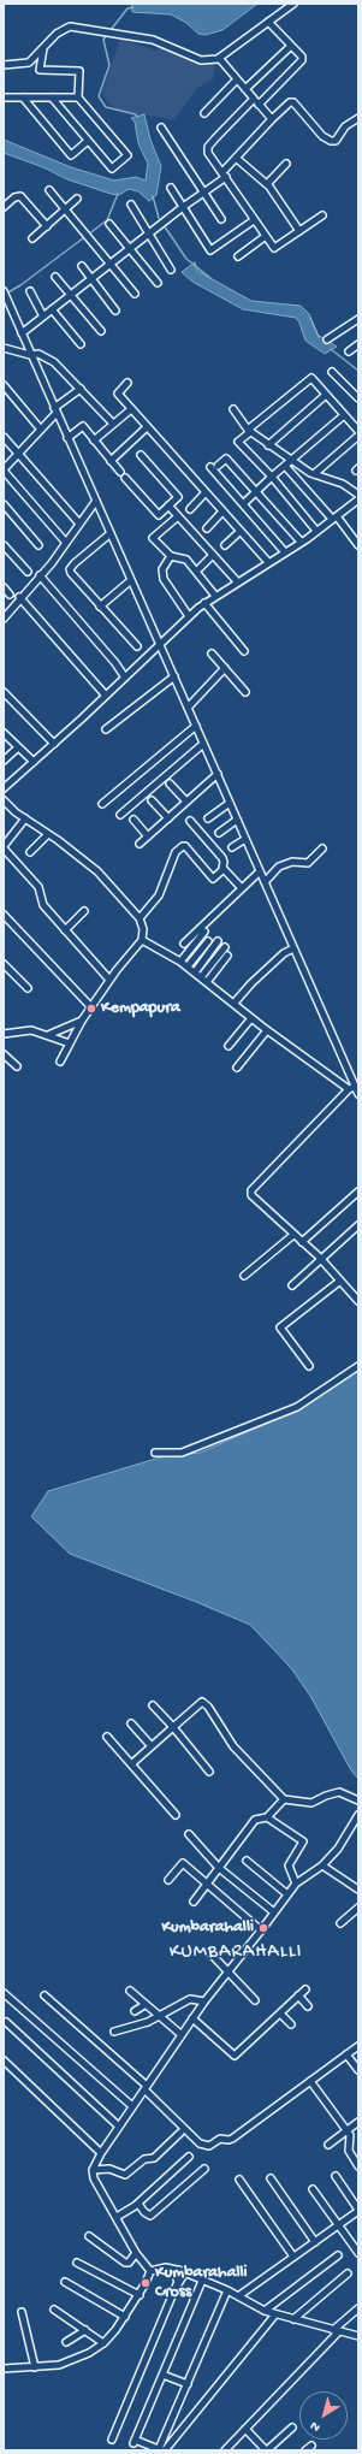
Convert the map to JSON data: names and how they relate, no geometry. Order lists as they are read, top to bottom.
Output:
{
  "districts": ["KUMBARAHALLI"],
  "places": ["Kempapura", "Kumbarahalli", "Kumbarahalli Cross"],
  "north": "bottom left"
}
